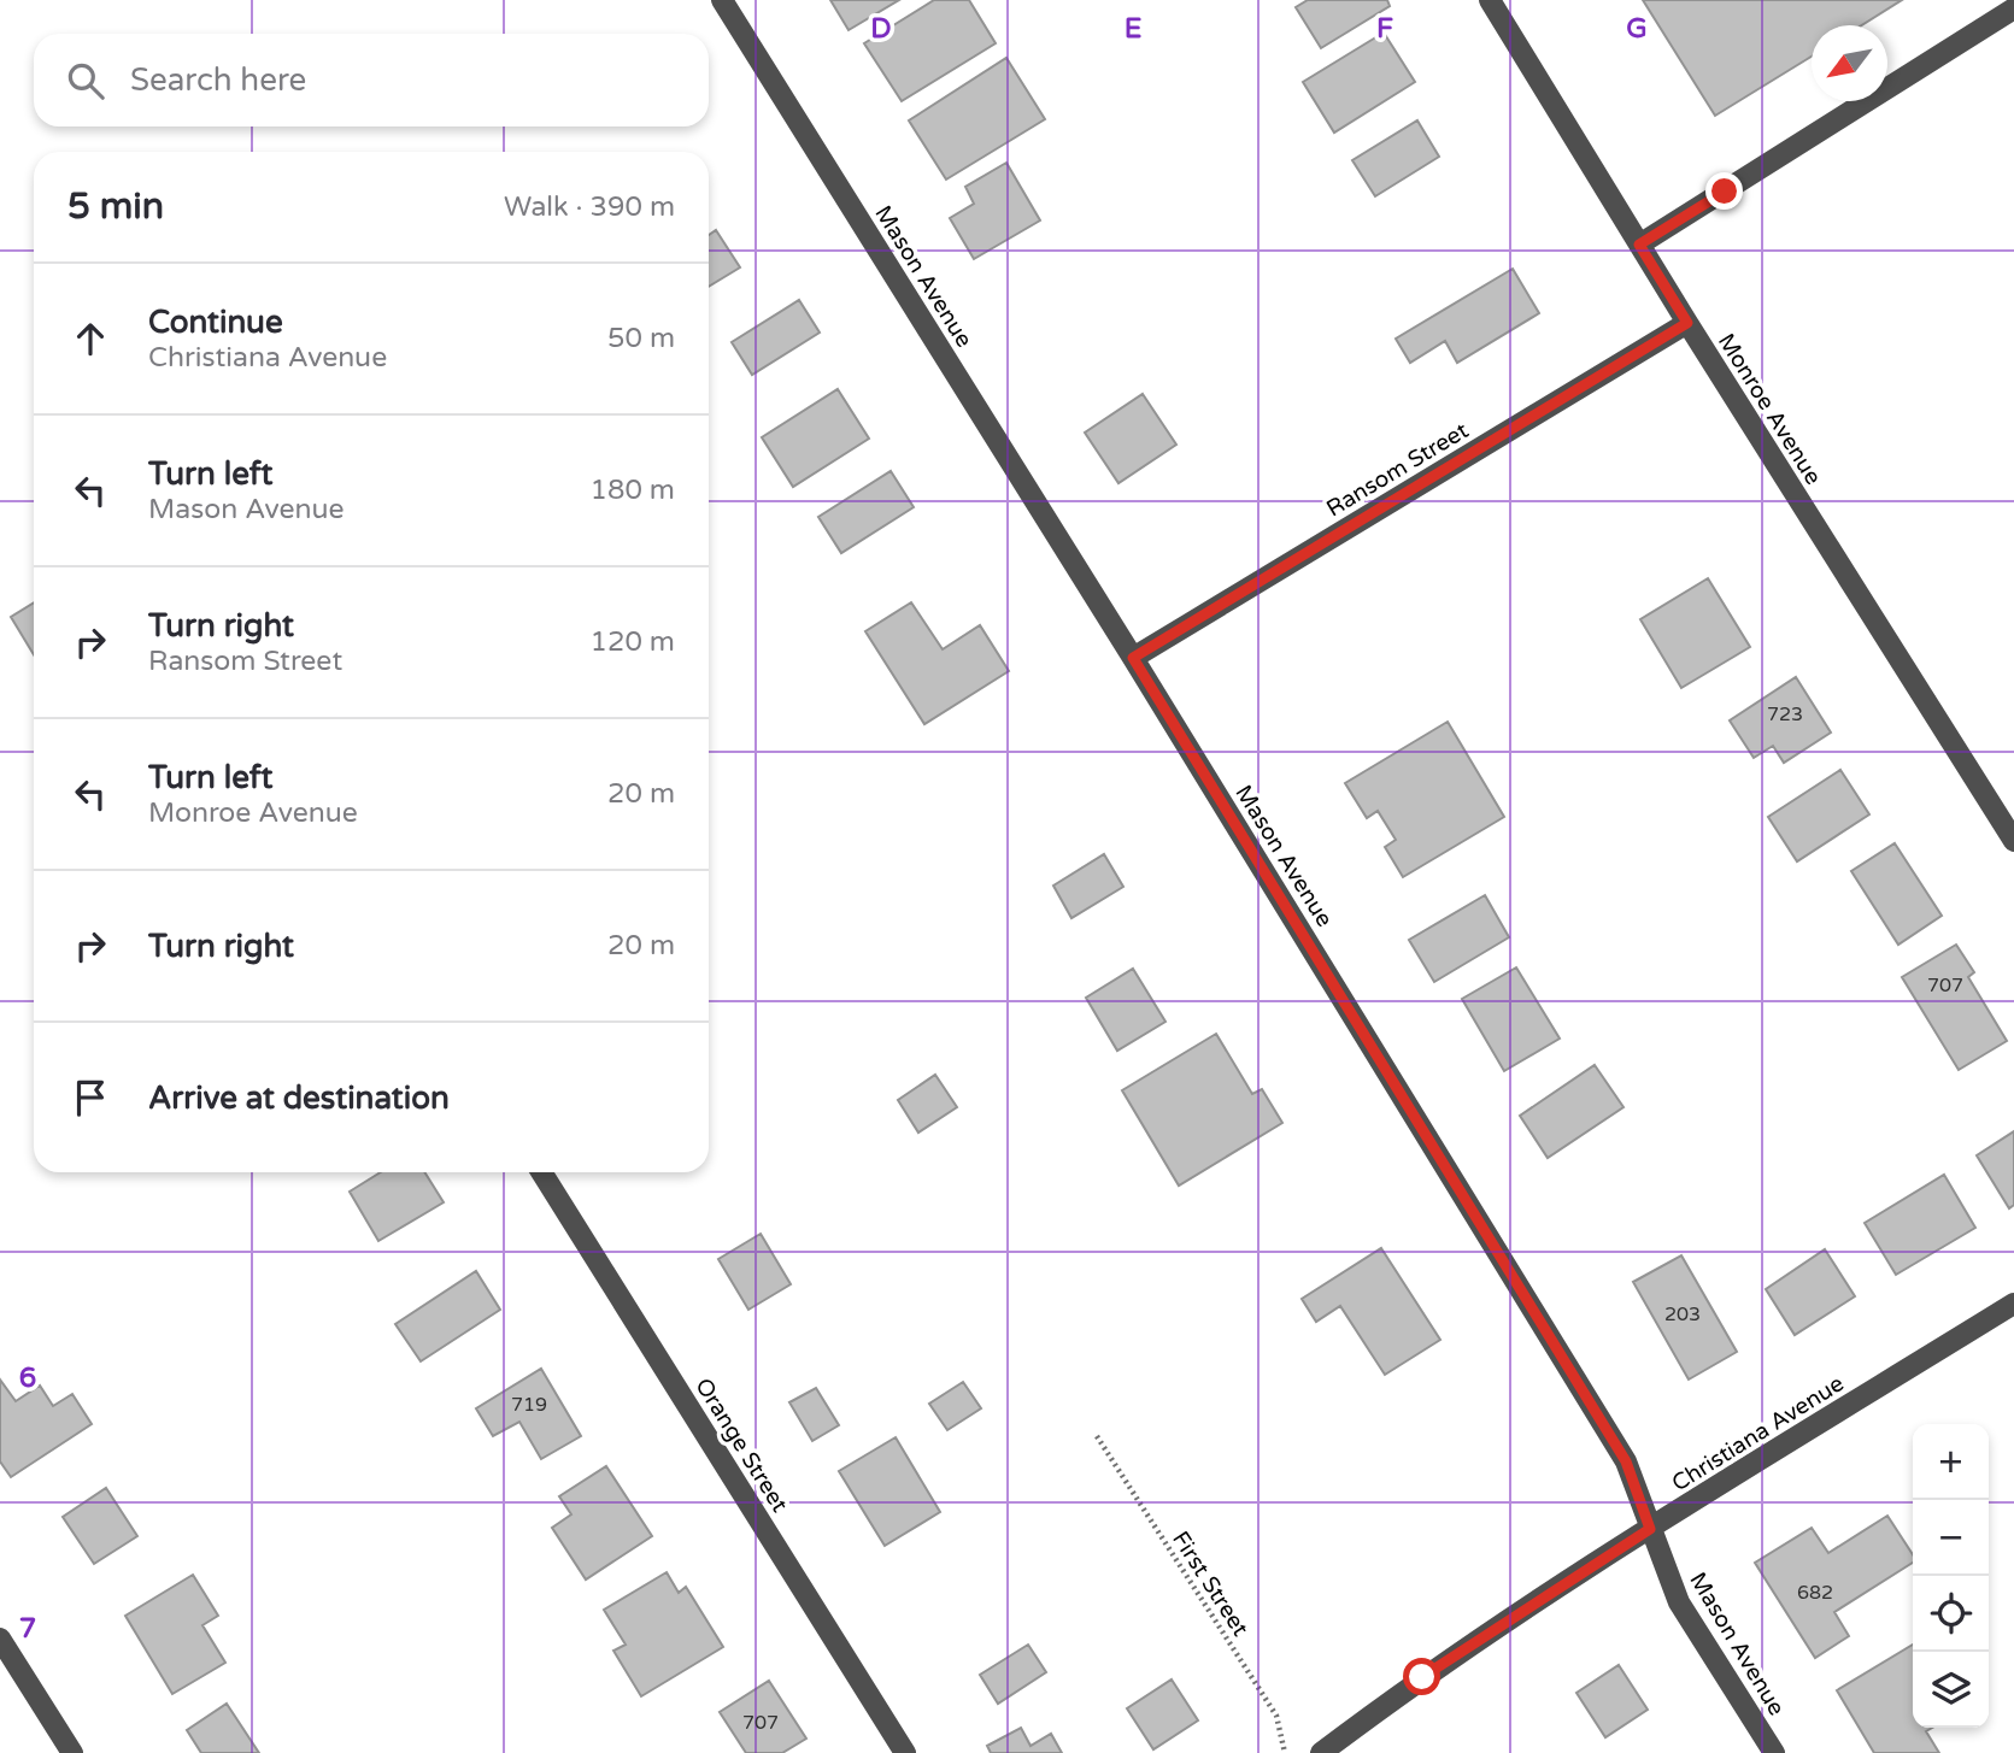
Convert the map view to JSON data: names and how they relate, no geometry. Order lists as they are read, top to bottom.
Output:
{
  "streets": {
    "street": [
      "Mason Avenue",
      "Monroe Avenue",
      "Ransom Street",
      "Christiana Avenue",
      "Orange Street"
    ],
    "path": ["First Street"]
  },
  "crossings": [
    ["Mason Avenue", "Ransom Street"],
    ["Mason Avenue", "Christiana Avenue"],
    ["Monroe Avenue", "Ransom Street"]
  ],
  "house_numbers": [
    "723",
    "707",
    "203",
    "719",
    "682",
    "707"
  ],
  "north": "bottom left",
  "page": {
    "search": "Search here",
    "heading": ["5 min", "Walk · 390 m"],
    "list": [
      ["Continue", "Christiana Avenue", "50 m"],
      ["Turn left", "Mason Avenue", "180 m"],
      ["Turn right", "Ransom Street", "120 m"],
      ["Turn left", "Monroe Avenue", "20 m"],
      ["Turn right", "20 m"],
      "Arrive at destination"
    ],
    "map_buttons": ["+", "−"]
  },
  "grid": {
    "columns": [
      "D",
      "E",
      "F",
      "G"
    ],
    "rows": ["6", "7"]
  }
}
